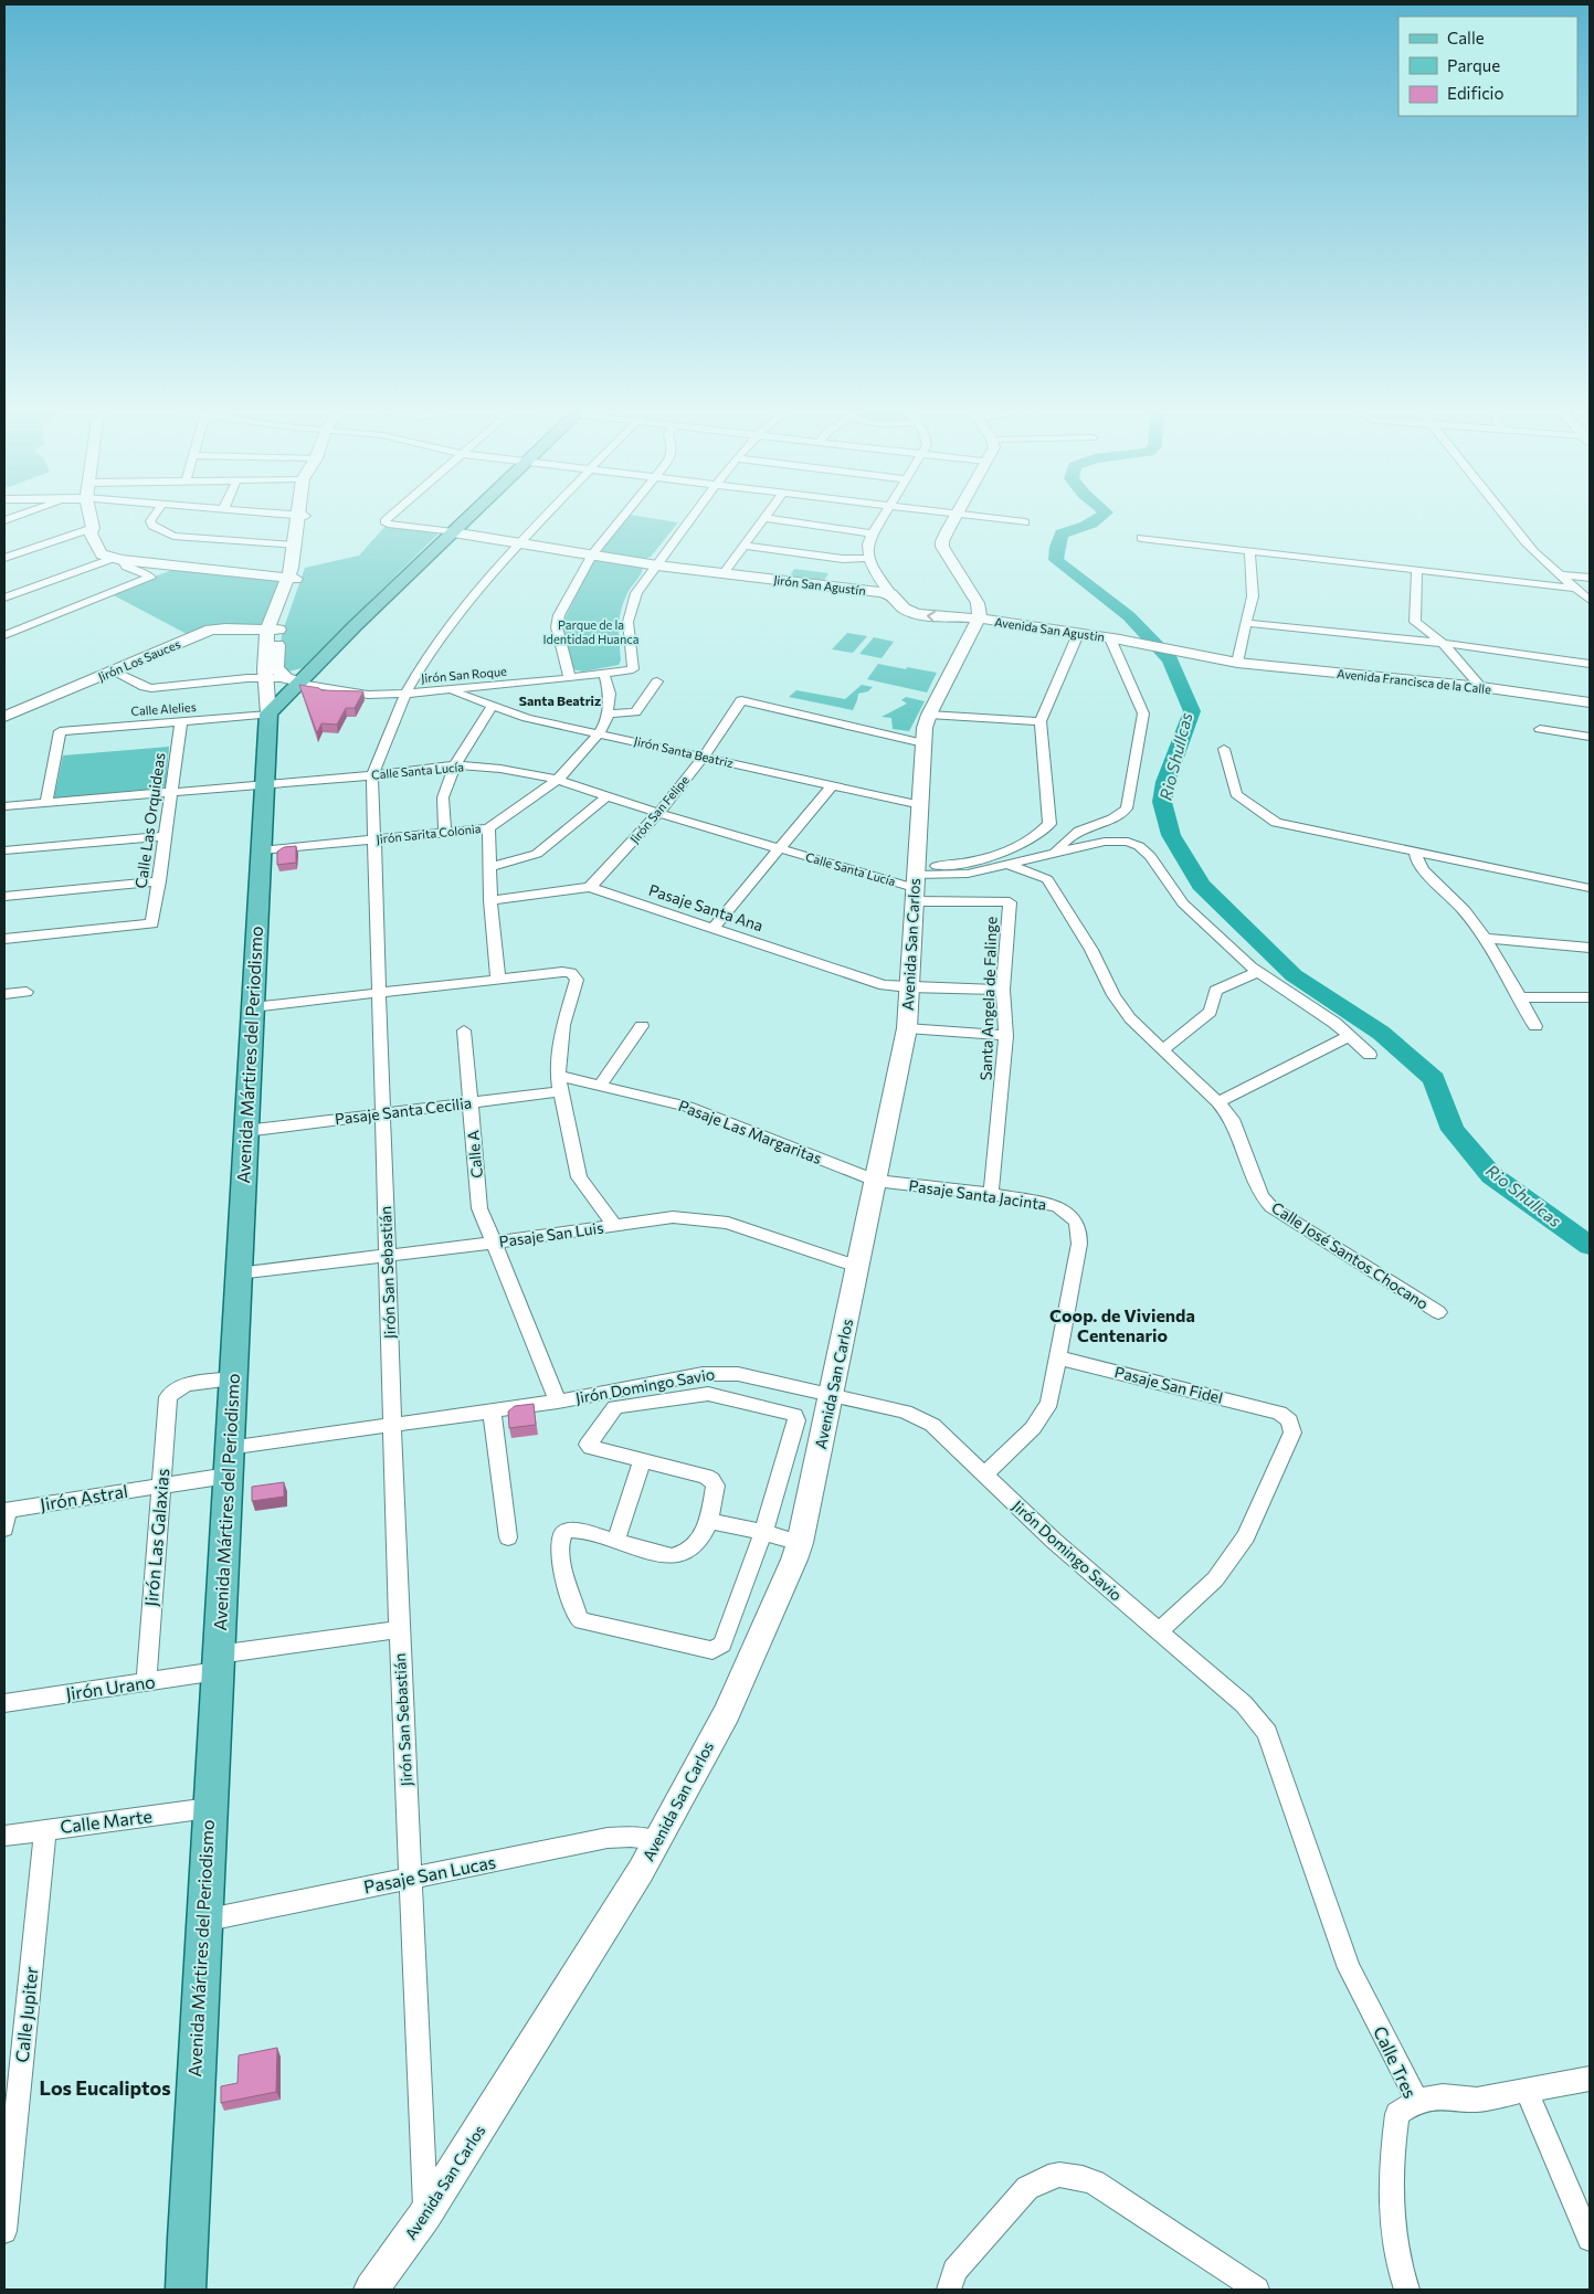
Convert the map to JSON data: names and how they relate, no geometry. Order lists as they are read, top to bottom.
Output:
{
  "streets": {
    "main road": [
      "Jirón San Agustín",
      "Avenida Francisca de la Calle",
      "Avenida San Carlos",
      "Avenida Mártires del Periodismo"
    ],
    "street": [
      "Avenida San Agustin",
      "Jirón Los Sauces",
      "Jirón San Roque",
      "Calle Alelies",
      "Jirón Santa Beatriz",
      "Calle Santa Lucía",
      "Jirón San Felipe",
      "Calle Las Orquideas",
      "Jirón Sarita Colonia",
      "Pasaje Santa Ana",
      "Santa Angela de Falinge",
      "Pasaje Santa Cecilia",
      "Pasaje Las Margaritas",
      "Calle A",
      "Pasaje Santa Jacinta",
      "Pasaje San Luis",
      "Calle José Santos Chocano",
      "Jirón San Sebastián",
      "Pasaje San Fidel",
      "Jirón Domingo Savio",
      "Jirón Astral",
      "Jirón Las Galaxias",
      "Jirón Urano",
      "Calle Marte",
      "Pasaje San Lucas",
      "Calle Jupiter",
      "Calle Tres"
    ]
  },
  "crossings": [
    ["Jirón San Agustín", "Avenida San Agustin"],
    ["Jirón San Agustín", "Jirón San Roque"],
    ["Jirón San Agustín", "Jirón San Sebastián"],
    ["Avenida San Agustin", "Avenida Francisca de la Calle"],
    ["Avenida San Agustin", "Avenida San Carlos"],
    ["Jirón Los Sauces", "Jirón San Roque"],
    ["Jirón Los Sauces", "Avenida Mártires del Periodismo"],
    ["Jirón San Roque", "Jirón Santa Beatriz"],
    ["Jirón San Roque", "Jirón Sarita Colonia"],
    ["Jirón San Roque", "Avenida Mártires del Periodismo"],
    ["Jirón San Roque", "Jirón San Sebastián"],
    ["Calle Alelies", "Calle Santa Lucía"],
    ["Calle Alelies", "Calle Las Orquideas"],
    ["Calle Alelies", "Avenida Mártires del Periodismo"],
    ["Jirón Santa Beatriz", "Jirón San Felipe"],
    ["Jirón Santa Beatriz", "Jirón Sarita Colonia"],
    ["Jirón Santa Beatriz", "Avenida San Carlos"],
    ["Calle Santa Lucía", "Jirón San Felipe"],
    ["Calle Santa Lucía", "Calle Las Orquideas"],
    ["Calle Santa Lucía", "Jirón Sarita Colonia"],
    ["Calle Santa Lucía", "Avenida San Carlos"],
    ["Calle Santa Lucía", "Santa Angela de Falinge"],
    ["Calle Santa Lucía", "Avenida Mártires del Periodismo"],
    ["Calle Santa Lucía", "Jirón San Sebastián"],
    ["Jirón San Felipe", "Pasaje Santa Ana"],
    ["Jirón Sarita Colonia", "Avenida Mártires del Periodismo"],
    ["Jirón Sarita Colonia", "Jirón San Sebastián"],
    ["Pasaje Santa Ana", "Avenida San Carlos"],
    ["Pasaje Santa Ana", "Santa Angela de Falinge"],
    ["Avenida San Carlos", "Santa Angela de Falinge"],
    ["Avenida San Carlos", "Pasaje Las Margaritas"],
    ["Avenida San Carlos", "Pasaje Santa Jacinta"],
    ["Avenida San Carlos", "Pasaje San Luis"],
    ["Avenida San Carlos", "Jirón San Sebastián"],
    ["Avenida San Carlos", "Jirón Domingo Savio"],
    ["Avenida San Carlos", "Pasaje San Lucas"],
    ["Santa Angela de Falinge", "Pasaje Santa Jacinta"],
    ["Avenida Mártires del Periodismo", "Pasaje Santa Cecilia"],
    ["Avenida Mártires del Periodismo", "Pasaje San Luis"],
    ["Avenida Mártires del Periodismo", "Jirón Domingo Savio"],
    ["Avenida Mártires del Periodismo", "Jirón Astral"],
    ["Avenida Mártires del Periodismo", "Jirón Las Galaxias"],
    ["Avenida Mártires del Periodismo", "Jirón Urano"],
    ["Avenida Mártires del Periodismo", "Calle Marte"],
    ["Avenida Mártires del Periodismo", "Pasaje San Lucas"],
    ["Pasaje Santa Cecilia", "Calle A"],
    ["Pasaje Santa Cecilia", "Jirón San Sebastián"],
    ["Pasaje Las Margaritas", "Pasaje Santa Jacinta"],
    ["Calle A", "Pasaje San Luis"],
    ["Calle A", "Jirón Domingo Savio"],
    ["Pasaje Santa Jacinta", "Pasaje San Fidel"],
    ["Pasaje San Luis", "Jirón San Sebastián"],
    ["Jirón San Sebastián", "Jirón Domingo Savio"],
    ["Jirón San Sebastián", "Jirón Urano"],
    ["Jirón San Sebastián", "Pasaje San Lucas"],
    ["Pasaje San Fidel", "Jirón Domingo Savio"],
    ["Jirón Domingo Savio", "Calle Tres"],
    ["Jirón Astral", "Jirón Las Galaxias"],
    ["Jirón Las Galaxias", "Jirón Urano"],
    ["Calle Marte", "Calle Jupiter"]
  ],
  "districts": ["Santa Beatriz", "Coop. de Vivienda Centenario", "Los Eucaliptos"],
  "water": ["Rio Shullcas"],
  "parks": ["Parque de la Identidad Huanca"],
  "legend": ["Calle", "Parque", "Edificio"]
}
